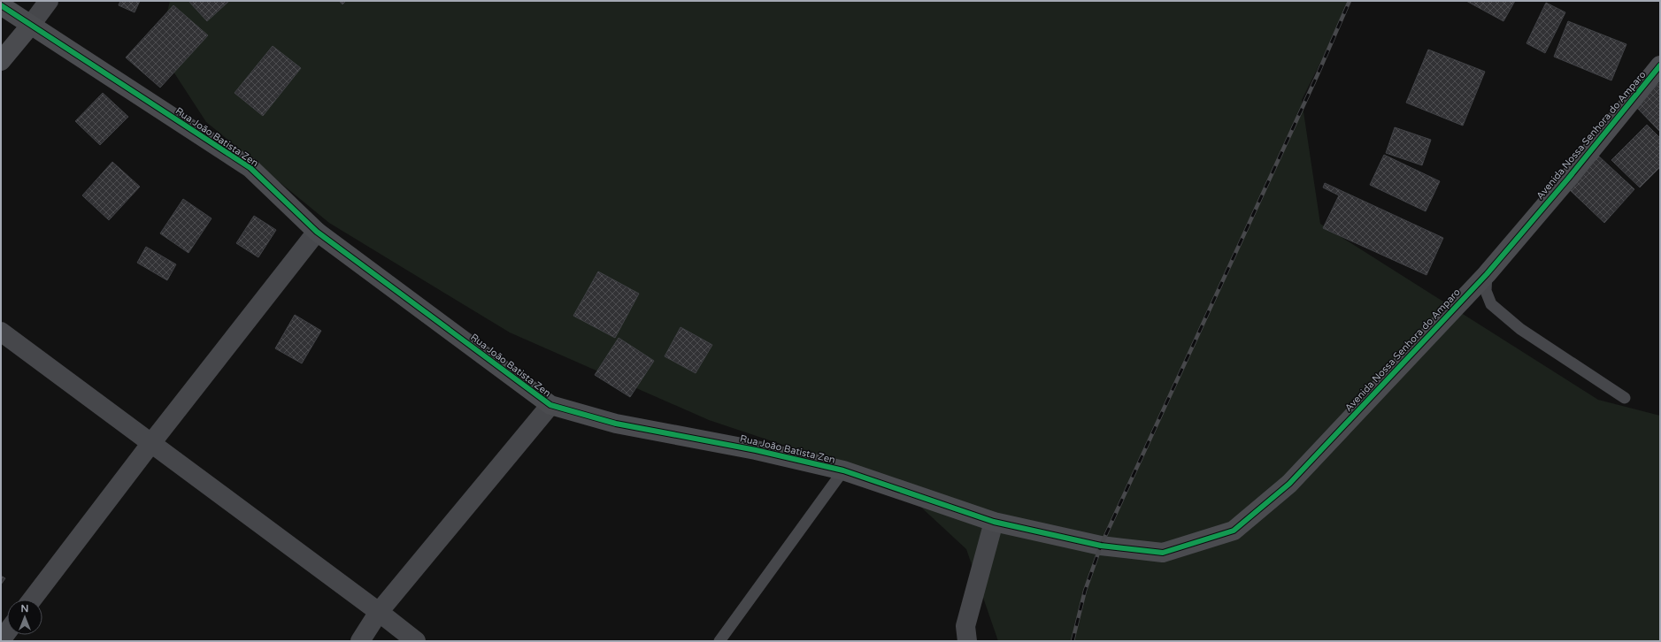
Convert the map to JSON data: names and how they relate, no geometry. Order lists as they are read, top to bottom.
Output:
{
  "streets": {
    "street": ["Avenida Nossa Senhora do Amparo", "Rua João Batista Zen"]
  },
  "crossings": [
    ["Avenida Nossa Senhora do Amparo", "Rua João Batista Zen"]
  ],
  "north": "top"
}
